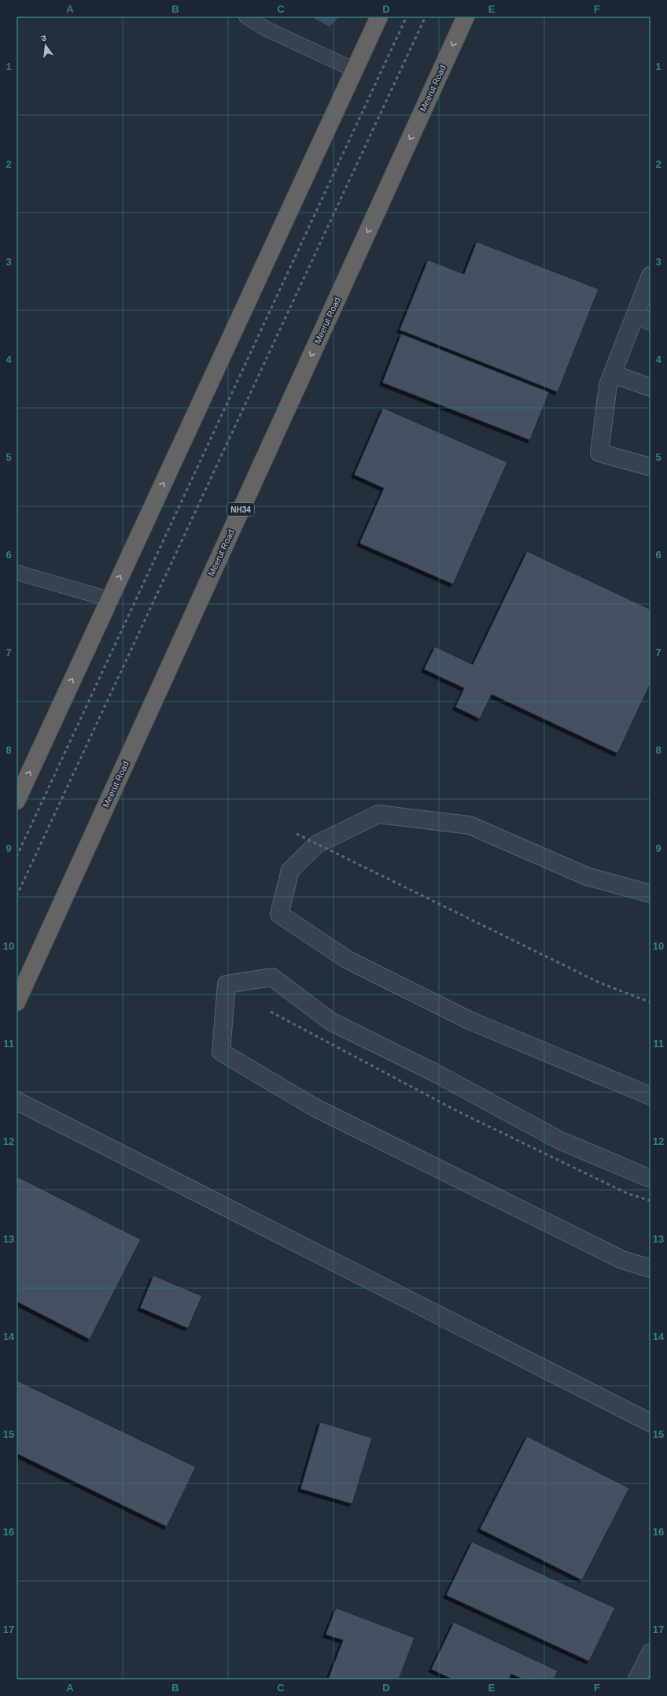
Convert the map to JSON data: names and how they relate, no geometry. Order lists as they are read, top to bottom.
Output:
{
  "streets": {
    "highway": ["Meerut Road", "NH34"]
  },
  "north": "top",
  "grid": {
    "columns": [
      "A",
      "B",
      "C",
      "D",
      "E",
      "F"
    ],
    "rows": [
      "1",
      "2",
      "3",
      "4",
      "5",
      "6",
      "7",
      "8",
      "9",
      "10",
      "11",
      "12",
      "13",
      "14",
      "15",
      "16",
      "17"
    ]
  }
}
